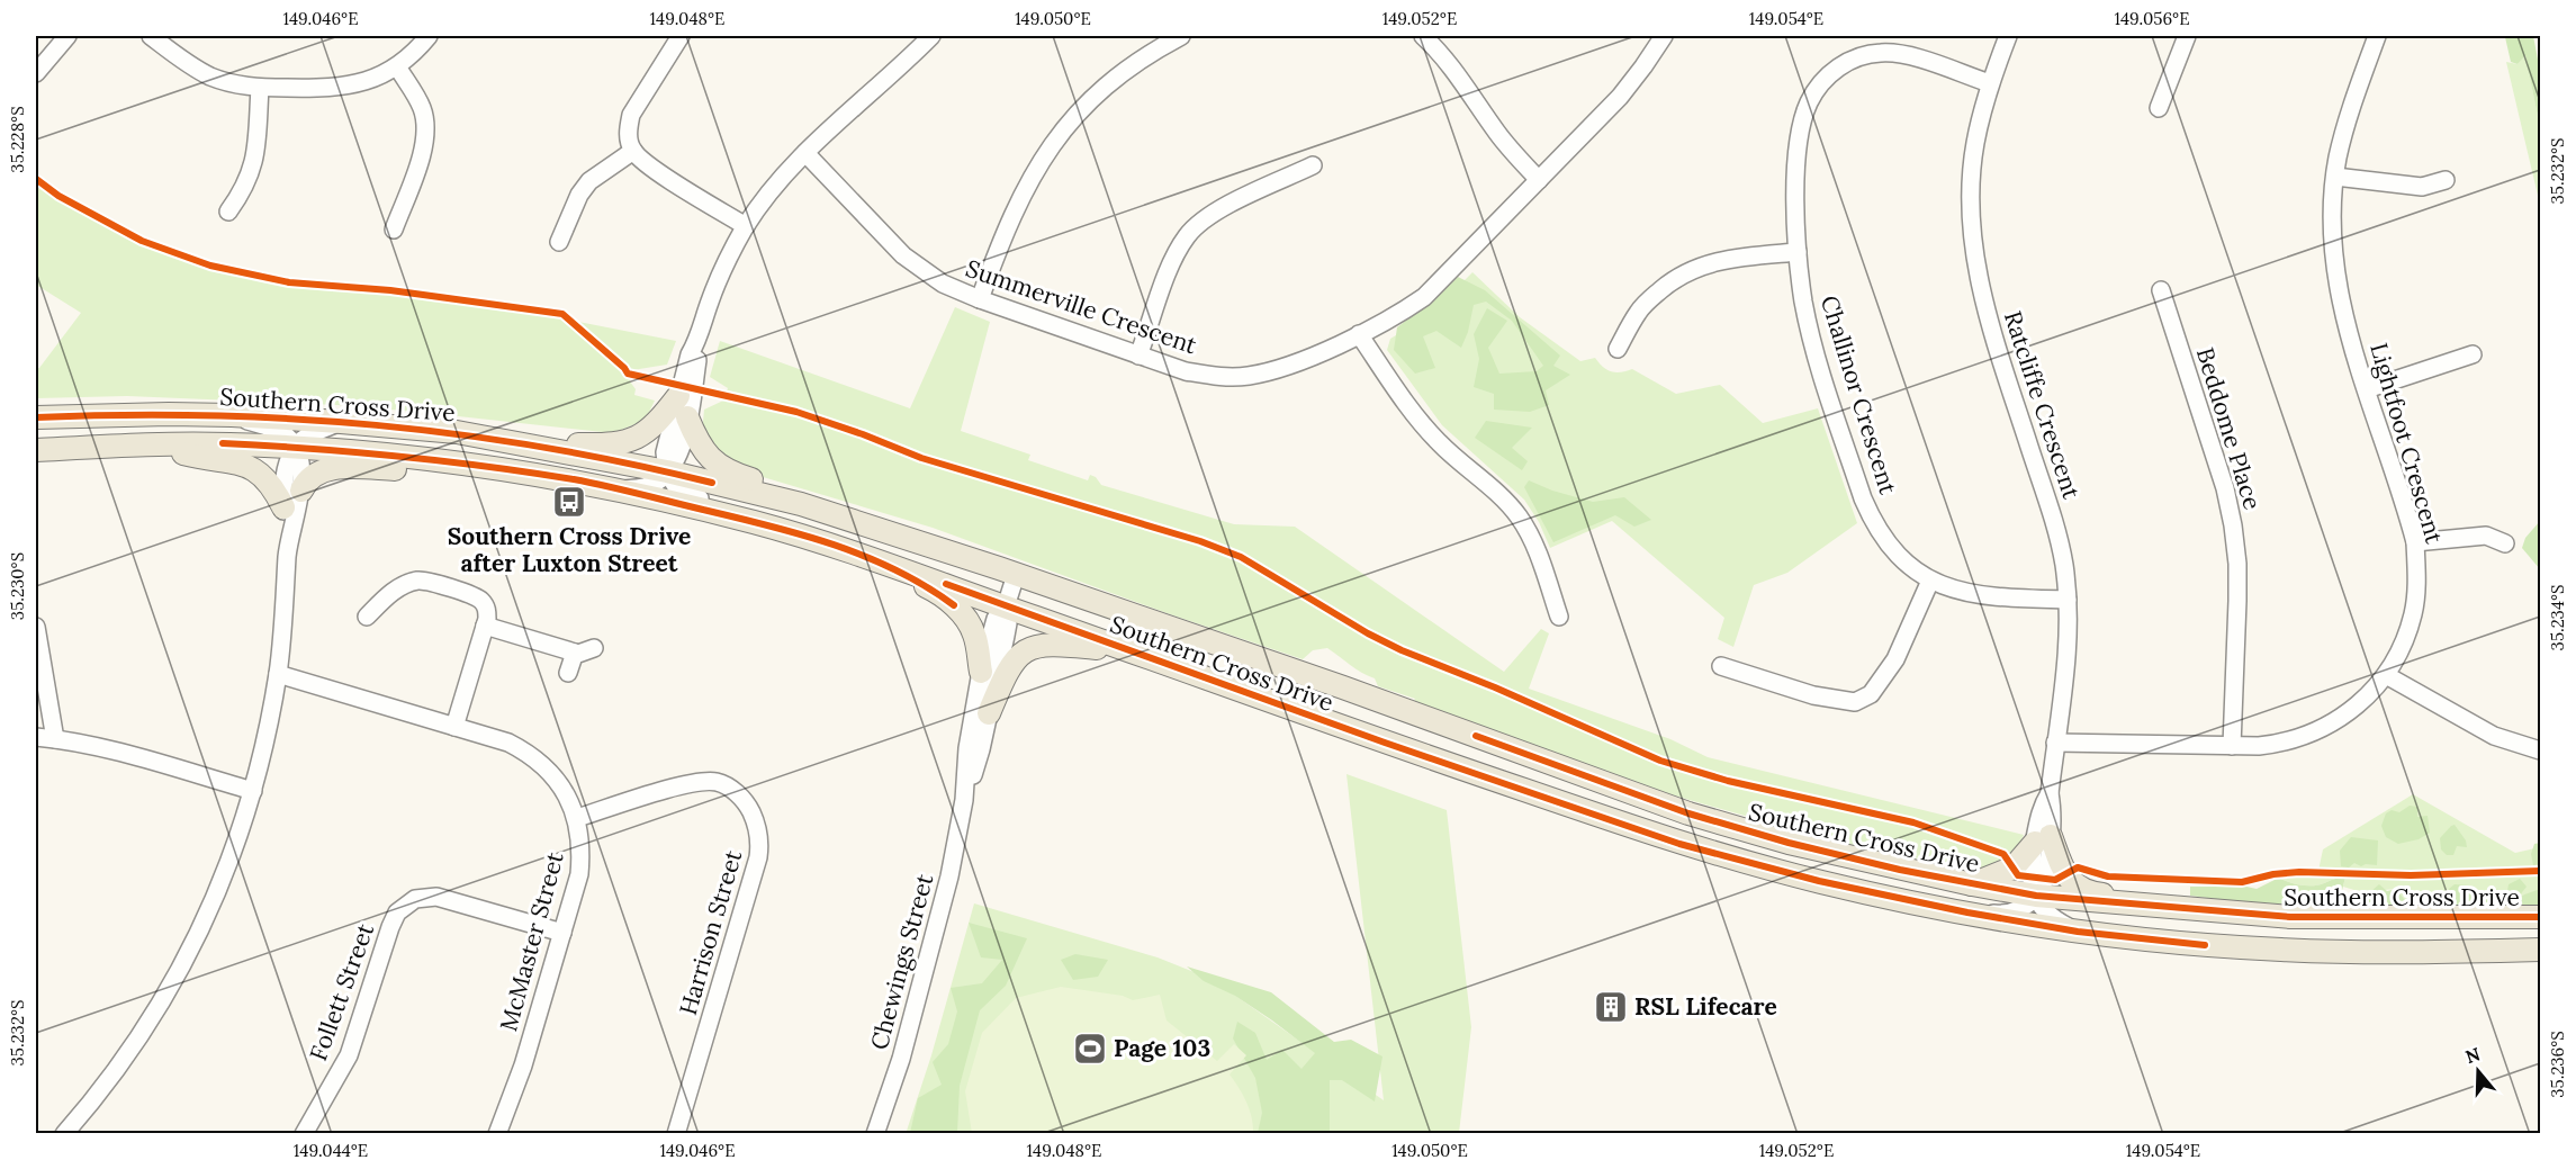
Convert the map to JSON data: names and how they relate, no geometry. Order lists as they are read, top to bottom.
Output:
{
  "streets": {
    "main road": ["Southern Cross Drive"],
    "street": [
      "Summerville Crescent",
      "Challinor Crescent",
      "Ratcliffe Crescent",
      "Beddome Place",
      "Lightfoot Crescent",
      "Harrison Street",
      "McMaster Street",
      "Chewings Street",
      "Follett Street"
    ]
  },
  "crossings": [
    ["Challinor Crescent", "Ratcliffe Crescent"],
    ["Southern Cross Drive", "Ratcliffe Crescent"],
    ["Southern Cross Drive", "Chewings Street"],
    ["Ratcliffe Crescent", "Lightfoot Crescent"],
    ["Beddome Place", "Lightfoot Crescent"],
    ["Harrison Street", "McMaster Street"],
    ["McMaster Street", "Follett Street"]
  ],
  "places": {
    "bus stop": ["Southern Cross Drive after Luxton Street"],
    "building": ["RSL Lifecare"],
    "sports": ["Page 103"]
  },
  "north": "top",
  "coordinates": [
    "149.046°E",
    "149.048°E",
    "149.050°E",
    "149.052°E",
    "149.054°E",
    "149.056°E",
    "35.228°S",
    "35.232°S",
    "35.230°S",
    "35.234°S",
    "35.236°S",
    "149.044°E"
  ]
}
